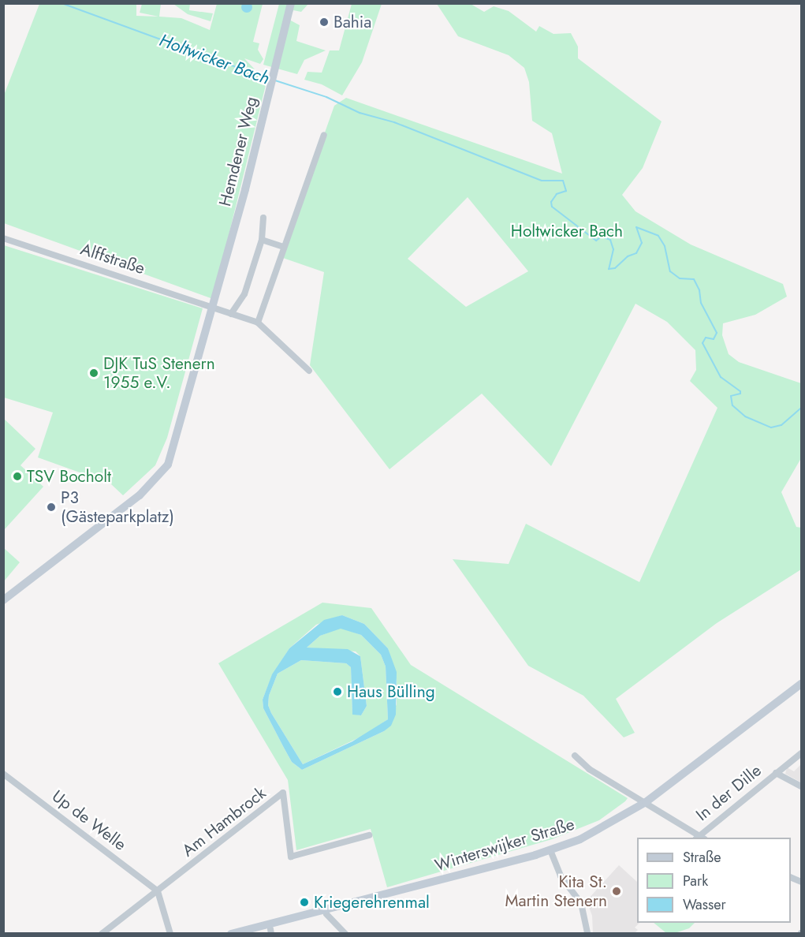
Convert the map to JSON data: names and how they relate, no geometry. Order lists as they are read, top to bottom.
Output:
{
  "streets": {
    "street": [
      "Hemdener Weg",
      "Alffstraße",
      "In der Dille",
      "Up de Welle",
      "Am Hambrock",
      "Winterswijker Straße"
    ]
  },
  "crossings": [
    ["Hemdener Weg", "Alffstraße"],
    ["Up de Welle", "Am Hambrock"]
  ],
  "water": ["Holtwicker Bach"],
  "parks": ["Holtwicker Bach"],
  "places": [
    "Bahia",
    "DJK TuS Stenern 1955 e.V.",
    "TSV Bocholt",
    "P3 (Gästeparkplatz)",
    "Haus Bülling",
    "Kita St. Martin Stenern",
    "Kriegerehrenmal"
  ],
  "legend": ["Straße", "Park", "Wasser"]
}
